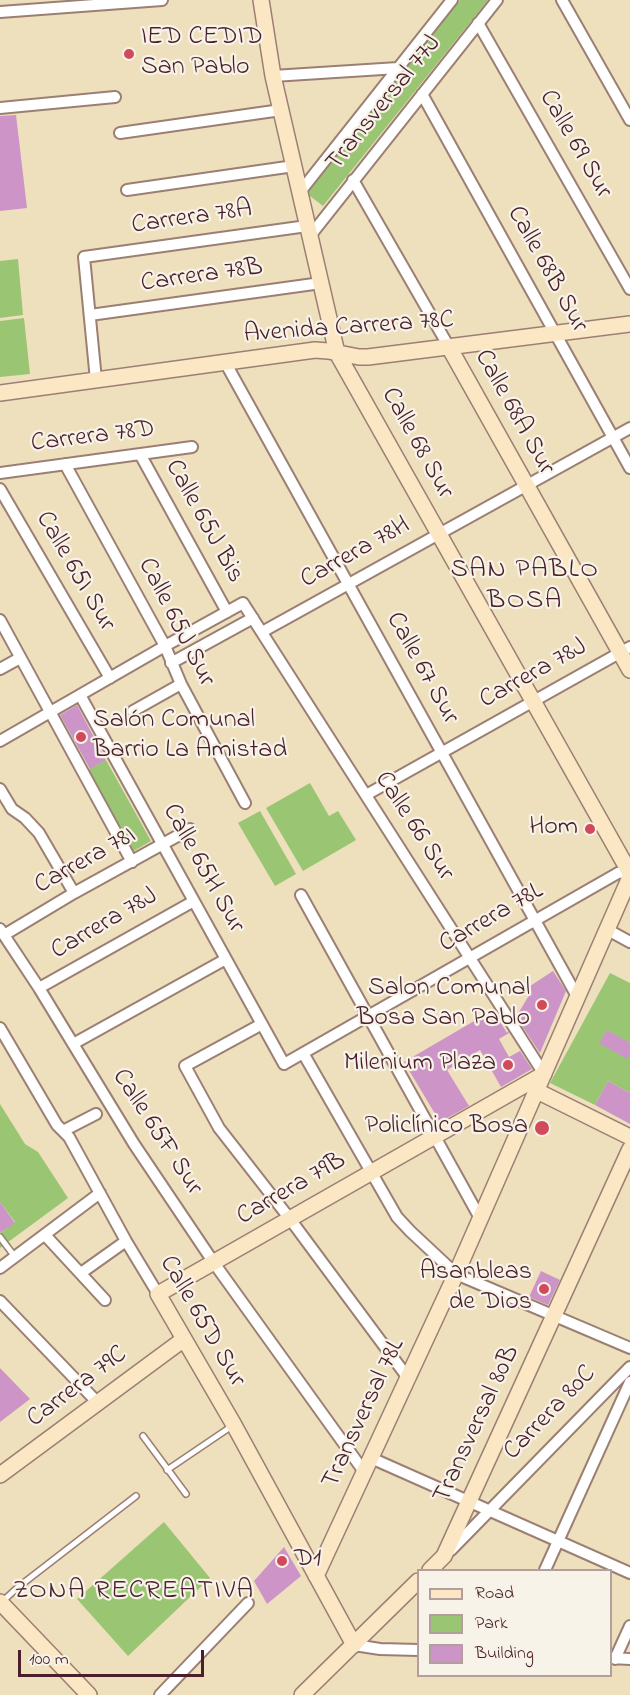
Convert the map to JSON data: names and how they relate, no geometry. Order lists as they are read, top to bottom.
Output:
{
  "streets": {
    "street": [
      "Transversal 77J",
      "Calle 69 Sur",
      "Carrera 78A",
      "Calle 68B Sur",
      "Carrera 78B",
      "Avenida Carrera 78C",
      "Calle 68A Sur",
      "Carrera 78D",
      "Calle 68 Sur",
      "Calle 65J Bis",
      "Carrera 78H",
      "Calle 65I Sur",
      "Calle 65J Sur",
      "Calle 67 Sur",
      "Carrera 78J",
      "Calle 66 Sur",
      "Carrera 78I",
      "Calle 65H Sur",
      "Carrera 78L",
      "Calle 65F Sur",
      "Carrera 79B",
      "Calle 65D Sur",
      "Carrera 79C",
      "Transversal 78L",
      "Carrera 80C",
      "Transversal 80B"
    ]
  },
  "crossings": [
    ["Transversal 77J", "Calle 69 Sur"],
    ["Transversal 77J", "Carrera 78A"],
    ["Transversal 77J", "Calle 68B Sur"],
    ["Transversal 77J", "Calle 68A Sur"],
    ["Transversal 77J", "Calle 68 Sur"],
    ["Carrera 78A", "Carrera 78B"],
    ["Carrera 78A", "Calle 68 Sur"],
    ["Calle 68B Sur", "Avenida Carrera 78C"],
    ["Calle 68B Sur", "Carrera 78H"],
    ["Carrera 78B", "Calle 68 Sur"],
    ["Avenida Carrera 78C", "Calle 68A Sur"],
    ["Avenida Carrera 78C", "Calle 68 Sur"],
    ["Avenida Carrera 78C", "Calle 67 Sur"],
    ["Calle 68A Sur", "Carrera 78H"],
    ["Calle 68A Sur", "Carrera 78J"],
    ["Carrera 78D", "Calle 65J Bis"],
    ["Carrera 78D", "Calle 65J Sur"],
    ["Calle 68 Sur", "Carrera 78H"],
    ["Calle 68 Sur", "Carrera 78J"],
    ["Calle 68 Sur", "Carrera 78L"],
    ["Calle 68 Sur", "Transversal 78L"],
    ["Calle 65J Bis", "Calle 66 Sur"],
    ["Carrera 78H", "Calle 67 Sur"],
    ["Carrera 78H", "Calle 66 Sur"],
    ["Calle 67 Sur", "Carrera 78J"],
    ["Calle 67 Sur", "Carrera 78L"],
    ["Calle 67 Sur", "Transversal 78L"],
    ["Carrera 78J", "Calle 66 Sur"],
    ["Carrera 78J", "Calle 65H Sur"],
    ["Carrera 78J", "Calle 65F Sur"],
    ["Calle 66 Sur", "Carrera 78L"],
    ["Calle 66 Sur", "Carrera 79B"],
    ["Calle 66 Sur", "Transversal 78L"],
    ["Carrera 78I", "Calle 65H Sur"],
    ["Carrera 78I", "Calle 65F Sur"],
    ["Calle 65H Sur", "Carrera 78L"],
    ["Carrera 78L", "Transversal 78L"],
    ["Calle 65F Sur", "Carrera 79B"],
    ["Calle 65F Sur", "Transversal 78L"],
    ["Carrera 79B", "Calle 65D Sur"],
    ["Carrera 79B", "Transversal 78L"],
    ["Calle 65D Sur", "Carrera 79C"],
    ["Calle 65D Sur", "Transversal 78L"],
    ["Carrera 80C", "Transversal 80B"]
  ],
  "districts": ["SAN PABLO BOSA", "ZONA RECREATIVA"],
  "places": [
    "IED CEDID San Pablo",
    "Salón Comunal Barrio La Amistad",
    "Hom",
    "Salon Comunal Bosa San Pablo",
    "Milenium Plaza",
    "Policlínico Bosa",
    "Asanbleas de Dios",
    "D1"
  ],
  "legend": ["Road", "Park", "Building"],
  "scale_bar": "100 m"
}
